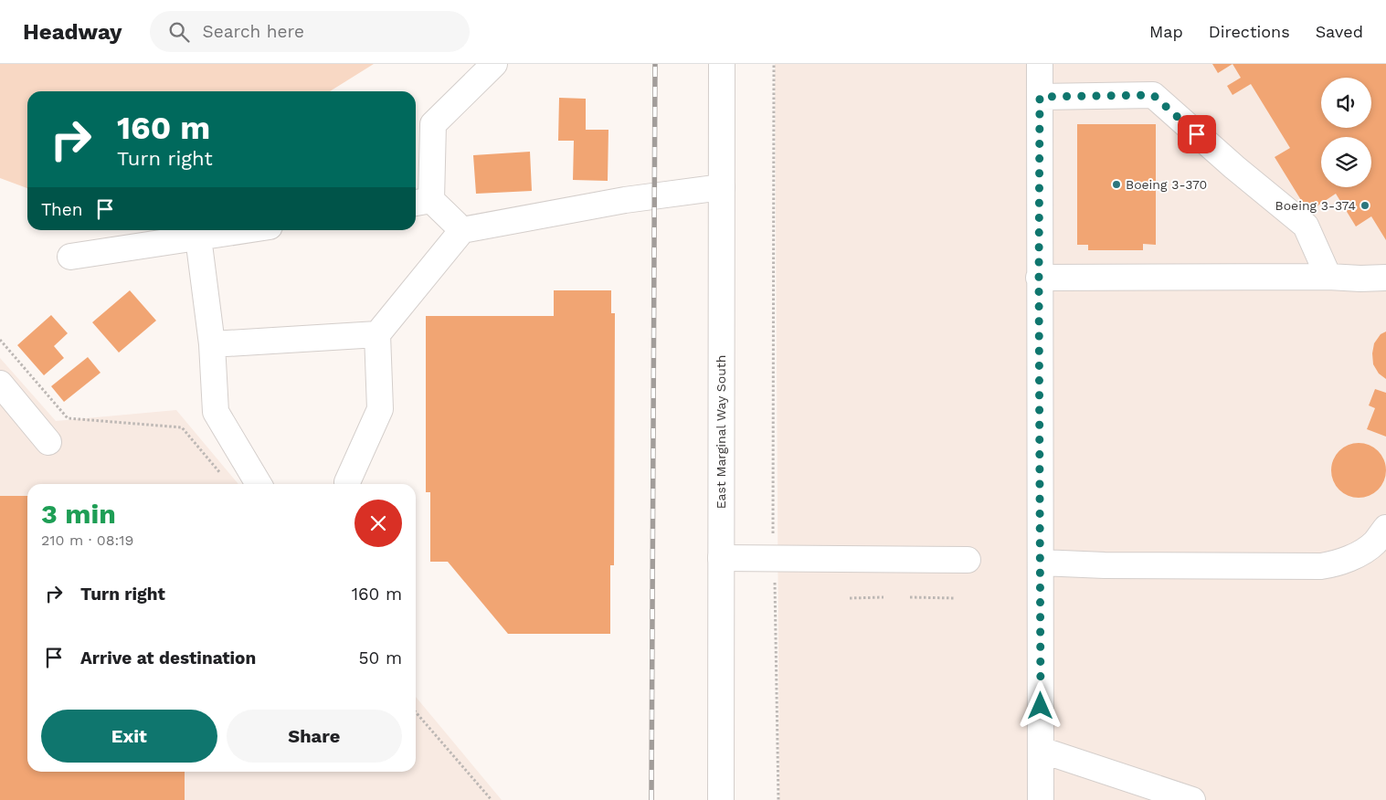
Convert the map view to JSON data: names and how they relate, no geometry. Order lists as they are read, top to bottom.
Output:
{
  "streets": {
    "main road": ["East Marginal Way South"]
  },
  "places": ["Boeing 3-370", "Boeing 3-374"],
  "page": {
    "header": "Headway",
    "search": "Search here",
    "nav": ["Map", "Directions", "Saved"],
    "turn": ["160 m", "Turn right"],
    "then": "Then",
    "heading": ["3 min", "210 m · 08:19"],
    "list": [
      {
        "name": "Turn right",
        "value": "160 m"
      },
      {
        "name": "Arrive at destination",
        "value": "50 m"
      }
    ],
    "buttons": ["Exit", "Share"]
  }
}
